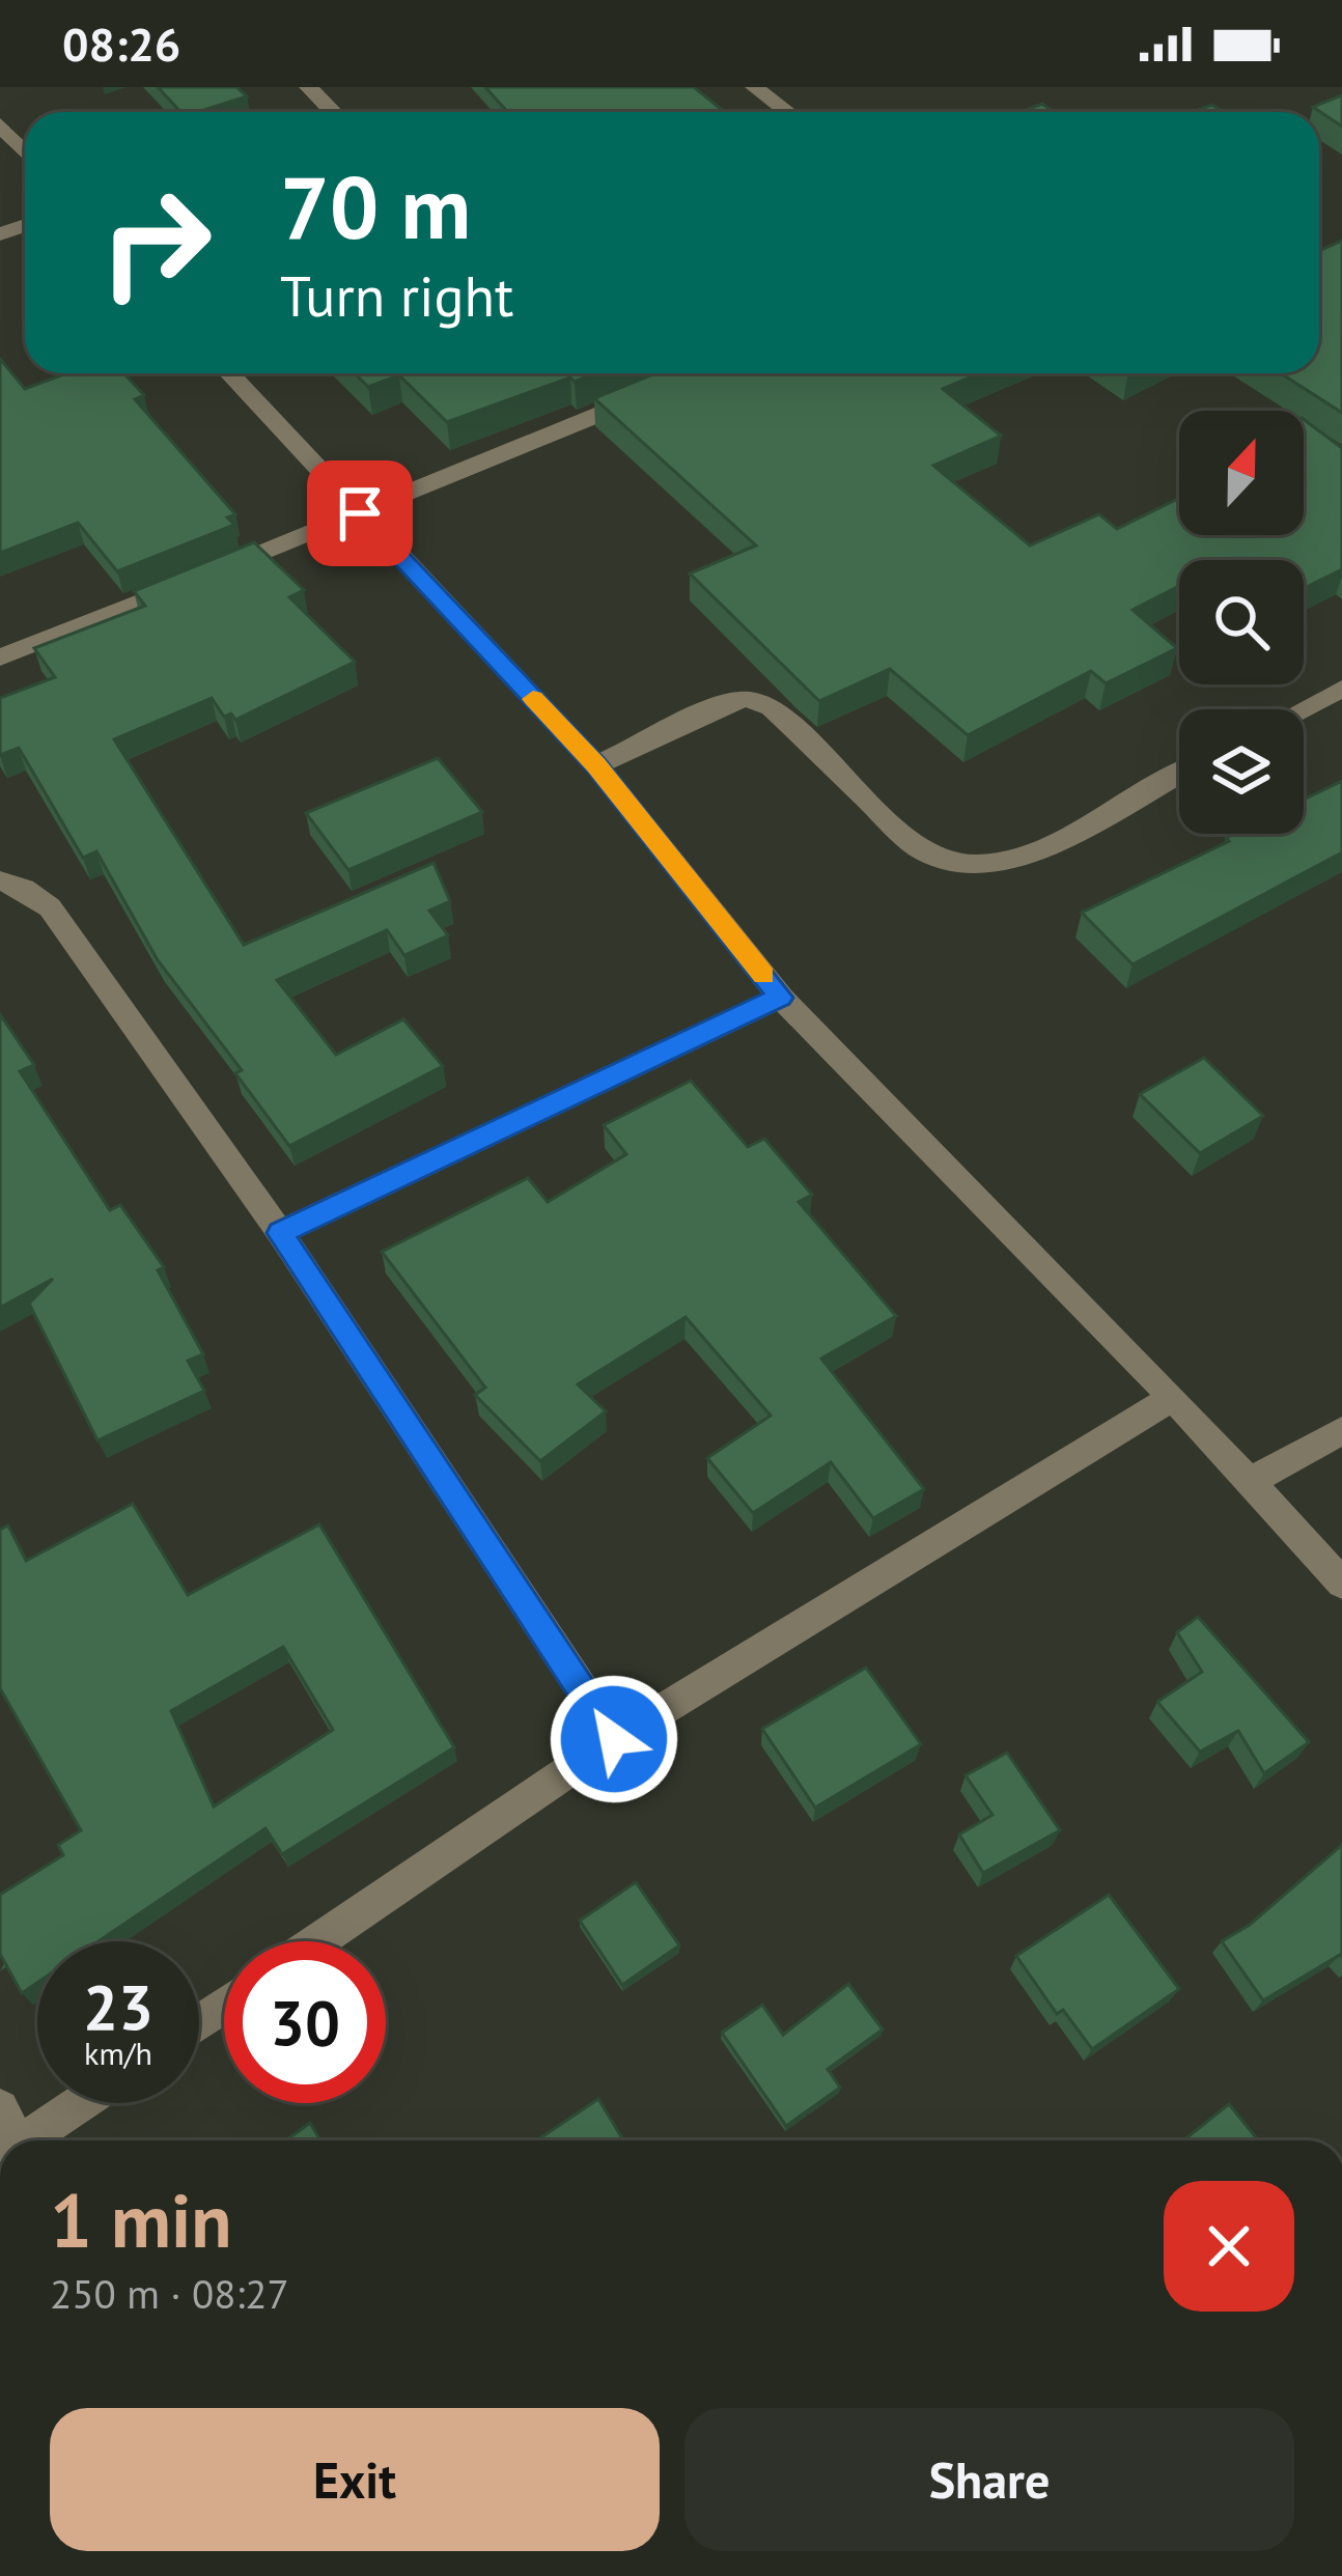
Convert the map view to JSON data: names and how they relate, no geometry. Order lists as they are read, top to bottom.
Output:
{
  "north": "top",
  "page": {
    "status": "08:26",
    "turn": ["70 m", "Turn right"],
    "speed": "23 km/h",
    "limit": "30",
    "heading": ["1 min", "250 m · 08:27"],
    "buttons": ["Exit", "Share"]
  }
}
